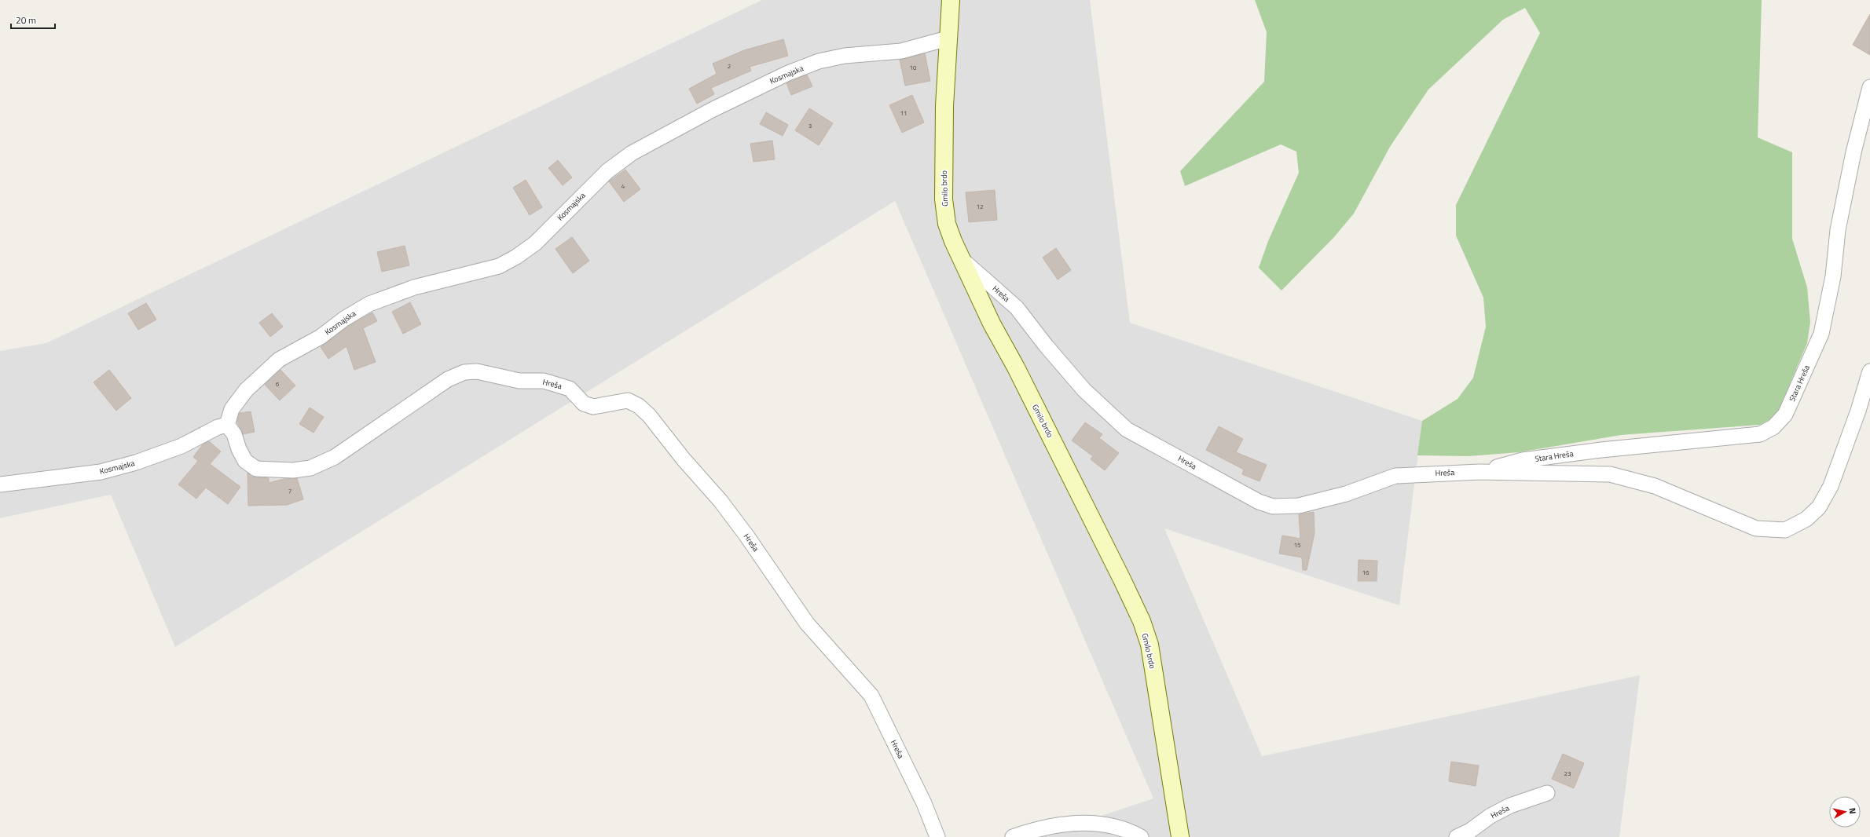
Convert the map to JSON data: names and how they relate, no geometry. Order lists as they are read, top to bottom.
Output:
{
  "streets": {
    "main road": ["Gmilo brdo"],
    "street": ["Kosmajska", "Hreša", "Stara Hreša"]
  },
  "crossings": [
    ["Kosmajska", "Gmilo brdo"],
    ["Kosmajska", "Hreša"],
    ["Gmilo brdo", "Hreša"],
    ["Hreša", "Stara Hreša"]
  ],
  "house_numbers": [
    "2",
    "10",
    "11",
    "3",
    "4",
    "12",
    "6",
    "7",
    "15",
    "16",
    "23"
  ],
  "scale_bar": "20 m",
  "north": "right"
}
